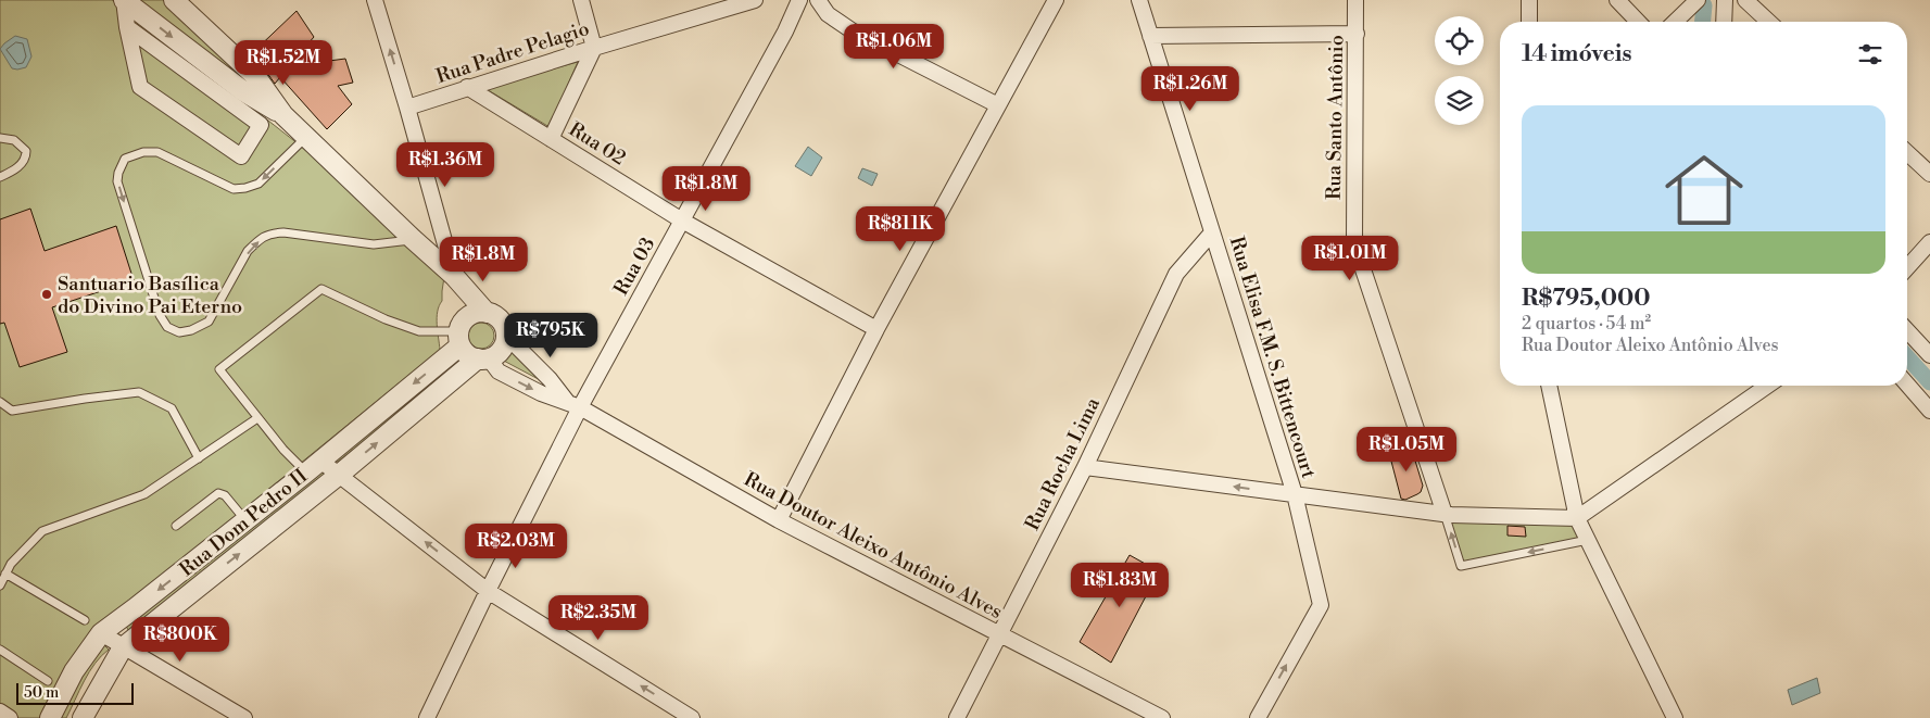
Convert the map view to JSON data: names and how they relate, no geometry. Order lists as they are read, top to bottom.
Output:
{
  "streets": {
    "street": [
      "Rua Padre Pelagio",
      "Rua Santo Antônio",
      "Rua 02",
      "Rua 03",
      "Rua Elisa F.M. S. Bittencourt",
      "Rua Rocha Lima",
      "Rua Dom Pedro II",
      "Rua Doutor Aleixo Antônio Alves"
    ]
  },
  "crossings": [
    ["Rua Padre Pelagio", "Rua 02"],
    ["Rua 02", "Rua 03"],
    ["Rua 03", "Rua Doutor Aleixo Antônio Alves"],
    ["Rua Elisa F.M. S. Bittencourt", "Rua Rocha Lima"],
    ["Rua Rocha Lima", "Rua Doutor Aleixo Antônio Alves"],
    ["Rua Dom Pedro II", "Rua Doutor Aleixo Antônio Alves"]
  ],
  "places": ["Santuario Basílica do Divino Pai Eterno"],
  "scale_bar": "50 m",
  "page": {
    "heading": "14 imóveis",
    "price": [
      "R$1.06M",
      "R$1.52M",
      "R$1.26M",
      "R$1.36M",
      "R$1.8M",
      "R$811K",
      "R$1.01M",
      "R$1.8M",
      "R$795K",
      "R$1.05M",
      "R$2.03M",
      "R$1.83M",
      "R$2.35M",
      "R$800K"
    ],
    "list": [
      {
        "name": "R$795,000",
        "note": "2 quartos · 54 m² · Rua Doutor Aleixo Antônio Alves"
      }
    ],
    "scale": "50 m"
  }
}
